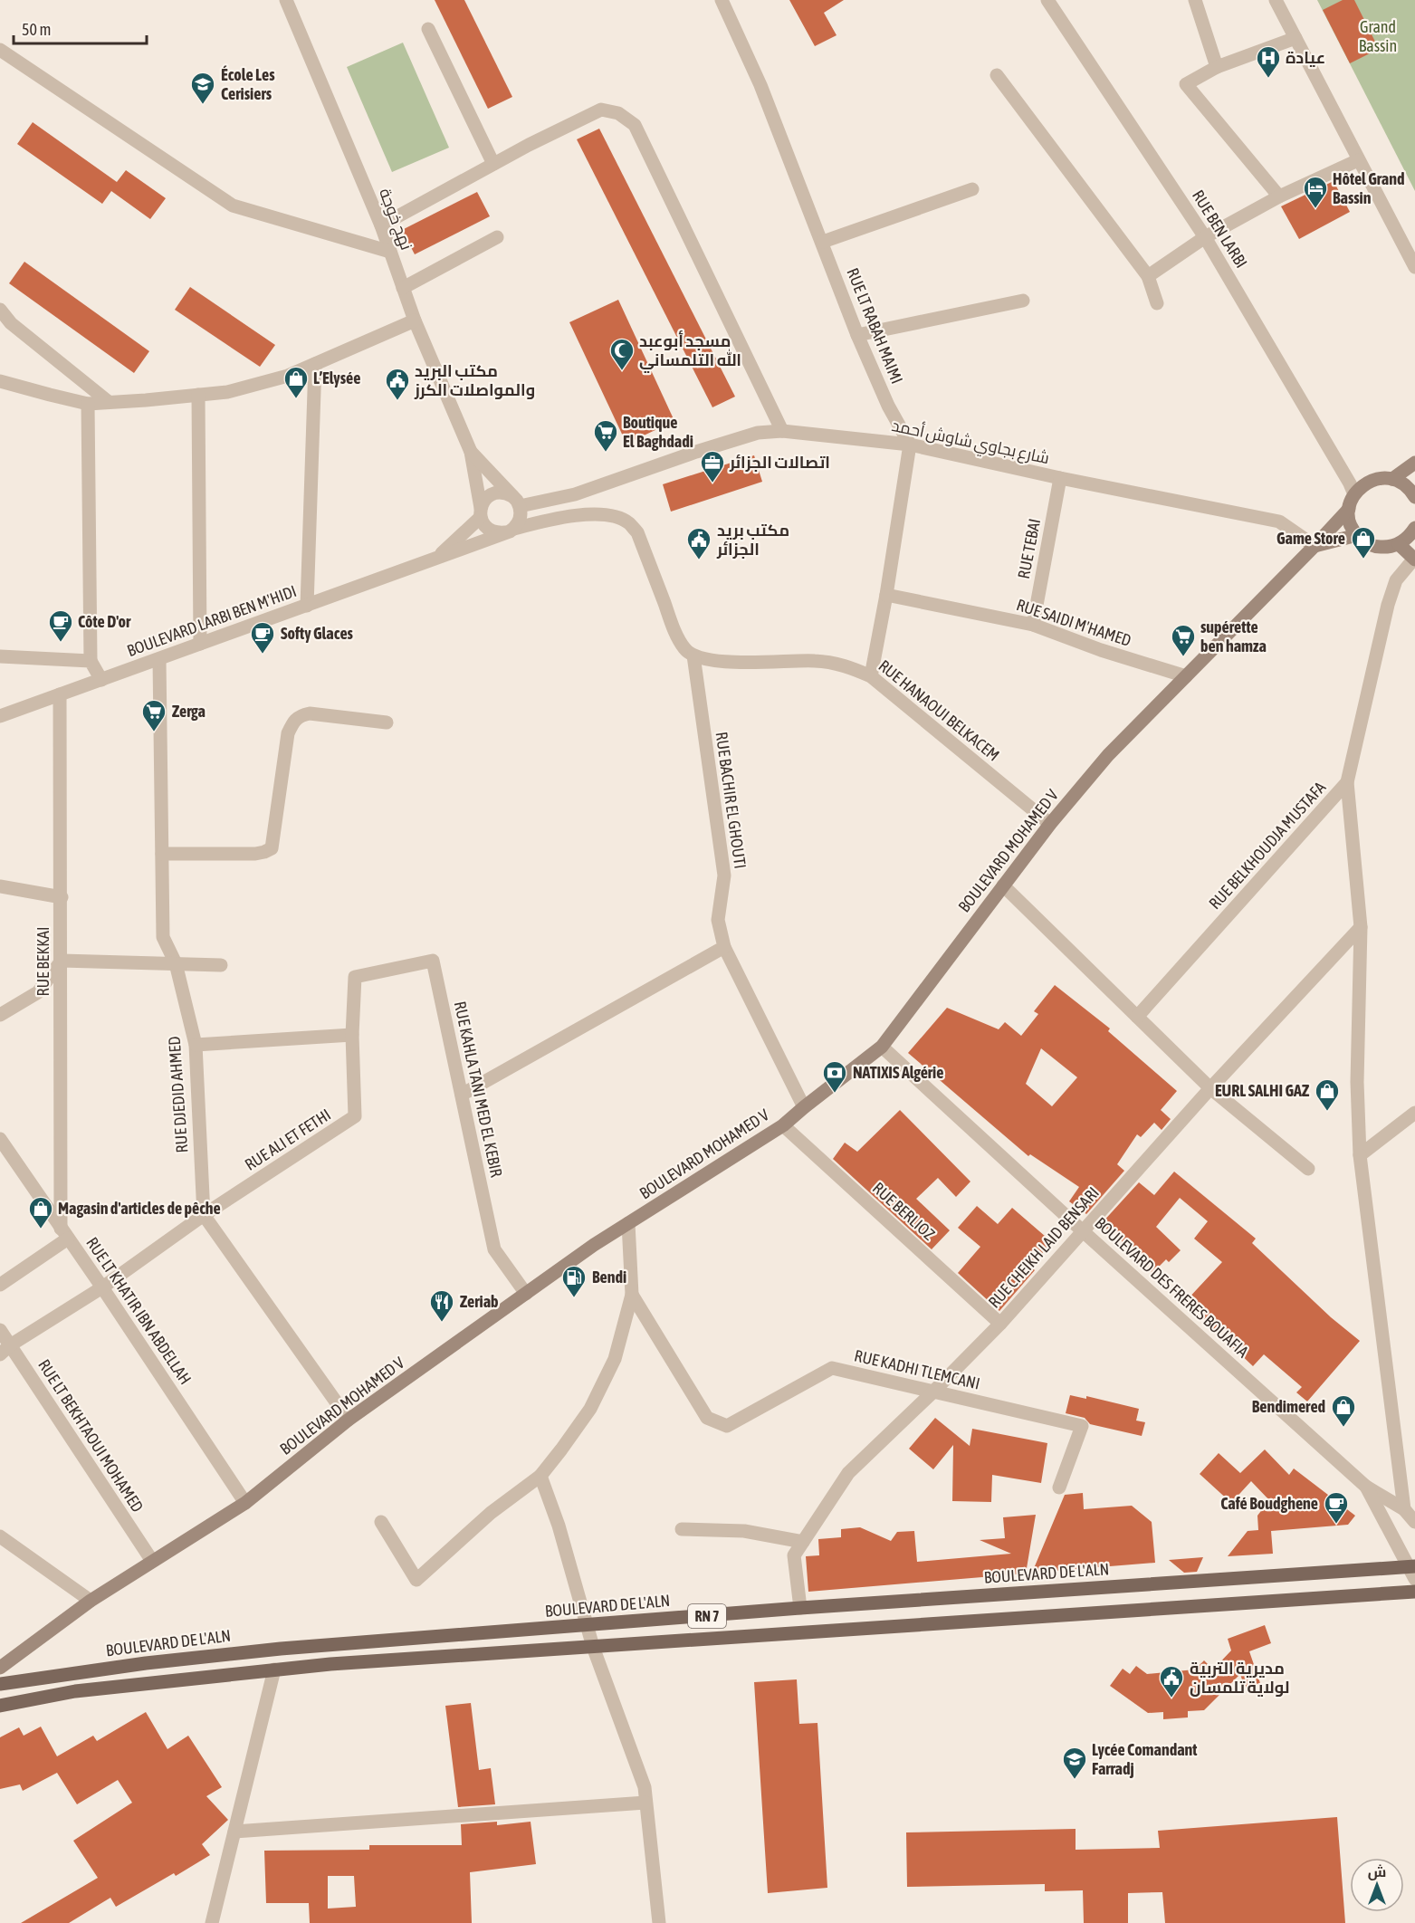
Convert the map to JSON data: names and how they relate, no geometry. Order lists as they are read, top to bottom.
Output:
{
  "streets": {
    "main road": ["BOULEVARD MOHAMED V", "BOULEVARD DE L'ALN", "RN 7"],
    "street": [
      "نهج خوجة",
      "RUE BEN LARBI",
      "RUE LT RABAH MAIMI",
      "شارع بجاوي شاوش أحمد",
      "RUE TEBAI",
      "BOULEVARD LARBI BEN M'HIDI",
      "RUE SAIDI M'HAMED",
      "RUE HANAOUI BELKACEM",
      "RUE BACHIR EL GHOUTI",
      "RUE BELKHOUDJA MUSTAFA",
      "RUE BEKKAI",
      "RUE KAHLA TANI MED EL KEBIR",
      "RUE DJEDID AHMED",
      "RUE ALI ET FETHI",
      "RUE BERLIOZ",
      "RUE CHEIKH LAID BENSARI",
      "BOULEVARD DES FRERES BOUAFIA",
      "RUE LT KHATIR IBN ABDELLAH",
      "RUE KADHI TLEMCANI",
      "RUE LT BEKHTAOUI MOHAMED"
    ]
  },
  "crossings": [
    ["نهج خوجة", "شارع بجاوي شاوش أحمد"],
    ["نهج خوجة", "BOULEVARD LARBI BEN M'HIDI"],
    ["RUE LT RABAH MAIMI", "شارع بجاوي شاوش أحمد"],
    ["شارع بجاوي شاوش أحمد", "RUE TEBAI"],
    ["شارع بجاوي شاوش أحمد", "BOULEVARD LARBI BEN M'HIDI"],
    ["شارع بجاوي شاوش أحمد", "BOULEVARD MOHAMED V"],
    ["RUE TEBAI", "RUE SAIDI M'HAMED"],
    ["BOULEVARD LARBI BEN M'HIDI", "RUE HANAOUI BELKACEM"],
    ["BOULEVARD LARBI BEN M'HIDI", "RUE BACHIR EL GHOUTI"],
    ["BOULEVARD LARBI BEN M'HIDI", "RUE BEKKAI"],
    ["BOULEVARD LARBI BEN M'HIDI", "RUE DJEDID AHMED"],
    ["RUE SAIDI M'HAMED", "BOULEVARD MOHAMED V"],
    ["RUE HANAOUI BELKACEM", "RUE BACHIR EL GHOUTI"],
    ["RUE HANAOUI BELKACEM", "BOULEVARD MOHAMED V"],
    ["RUE BACHIR EL GHOUTI", "BOULEVARD MOHAMED V"],
    ["RUE BELKHOUDJA MUSTAFA", "RUE CHEIKH LAID BENSARI"],
    ["BOULEVARD MOHAMED V", "RUE KAHLA TANI MED EL KEBIR"],
    ["BOULEVARD MOHAMED V", "RUE BERLIOZ"],
    ["BOULEVARD MOHAMED V", "BOULEVARD DES FRERES BOUAFIA"],
    ["BOULEVARD MOHAMED V", "RUE LT KHATIR IBN ABDELLAH"],
    ["BOULEVARD MOHAMED V", "RUE LT BEKHTAOUI MOHAMED"],
    ["RUE BEKKAI", "RUE LT KHATIR IBN ABDELLAH"],
    ["RUE KAHLA TANI MED EL KEBIR", "RUE ALI ET FETHI"],
    ["RUE DJEDID AHMED", "RUE ALI ET FETHI"],
    ["RUE BERLIOZ", "RUE CHEIKH LAID BENSARI"],
    ["RUE CHEIKH LAID BENSARI", "BOULEVARD DES FRERES BOUAFIA"],
    ["RUE CHEIKH LAID BENSARI", "RUE KADHI TLEMCANI"],
    ["RUE CHEIKH LAID BENSARI", "BOULEVARD DE L'ALN"]
  ],
  "parks": ["Grand Bassin"],
  "places": {
    "hospital": ["عيادة"],
    "school or university": ["École Les Cerisiers", "Lycée Comandant Farradj"],
    "hotel": ["Hôtel Grand Bassin"],
    "mosque": ["مسجد أبوعبد الله التلمساني"],
    "shop": [
      "L’Elysée",
      "Game Store",
      "EURL SALHI GAZ",
      "Magasin d'articles de pêche",
      "Bendimered"
    ],
    "public building": ["مكتب البريد والمواصلات الكرز", "مكتب بريد الجزائر", "مديرية التربية لولاية تلمسان"],
    "supermarket": ["Boutique El Baghdadi", "supérette ben hamza", "Zerga"],
    "office": ["اتصالات الجزائر"],
    "cafe": ["Côte D'or", "Softy Glaces", "Café Boudghene"],
    "bank": ["NATIXIS Algérie"],
    "fuel station": ["Bendi"],
    "restaurant": ["Zeriab"]
  },
  "scale_bar": "50 m",
  "north": "top"
}
